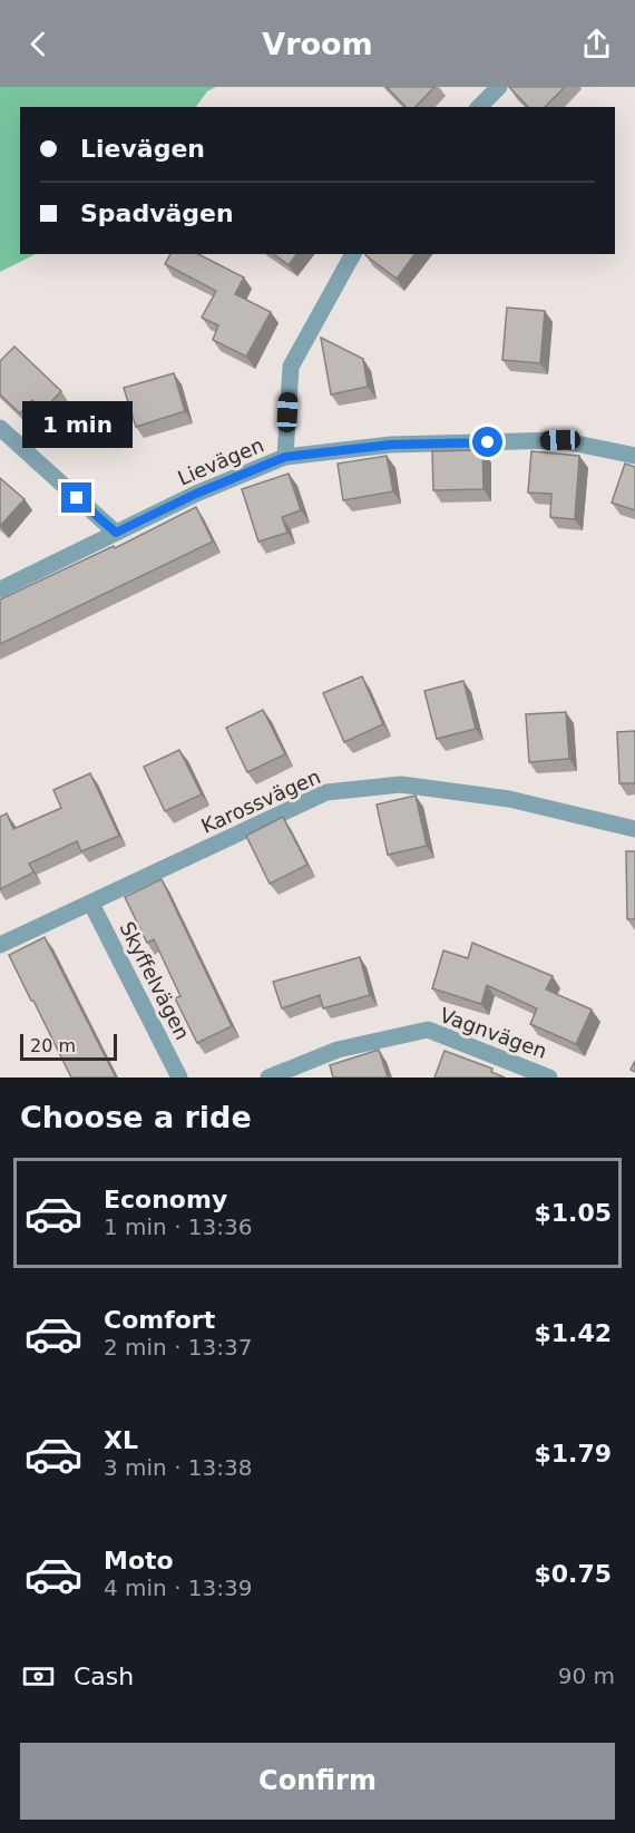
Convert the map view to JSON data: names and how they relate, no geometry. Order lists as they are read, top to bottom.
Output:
{
  "streets": {
    "street": [
      "Lievägen",
      "Karossvägen",
      "Skyffelvägen",
      "Vagnvägen"
    ]
  },
  "crossings": [
    ["Karossvägen", "Skyffelvägen"]
  ],
  "scale_bar": "20 m",
  "page": {
    "header": "Vroom",
    "banner": ["Lievägen", "Spadvägen"],
    "bubble": "1 min",
    "scale": "20 m",
    "heading": "Choose a ride",
    "list": [
      {
        "name": "Economy",
        "note": "1 min · 13:36",
        "value": "$1.05"
      },
      {
        "name": "Comfort",
        "note": "2 min · 13:37",
        "value": "$1.42"
      },
      {
        "name": "XL",
        "note": "3 min · 13:38",
        "value": "$1.79"
      },
      {
        "name": "Moto",
        "note": "4 min · 13:39",
        "value": "$0.75"
      }
    ],
    "pay": ["Cash", "90 m"],
    "buttons": "Confirm"
  }
}
